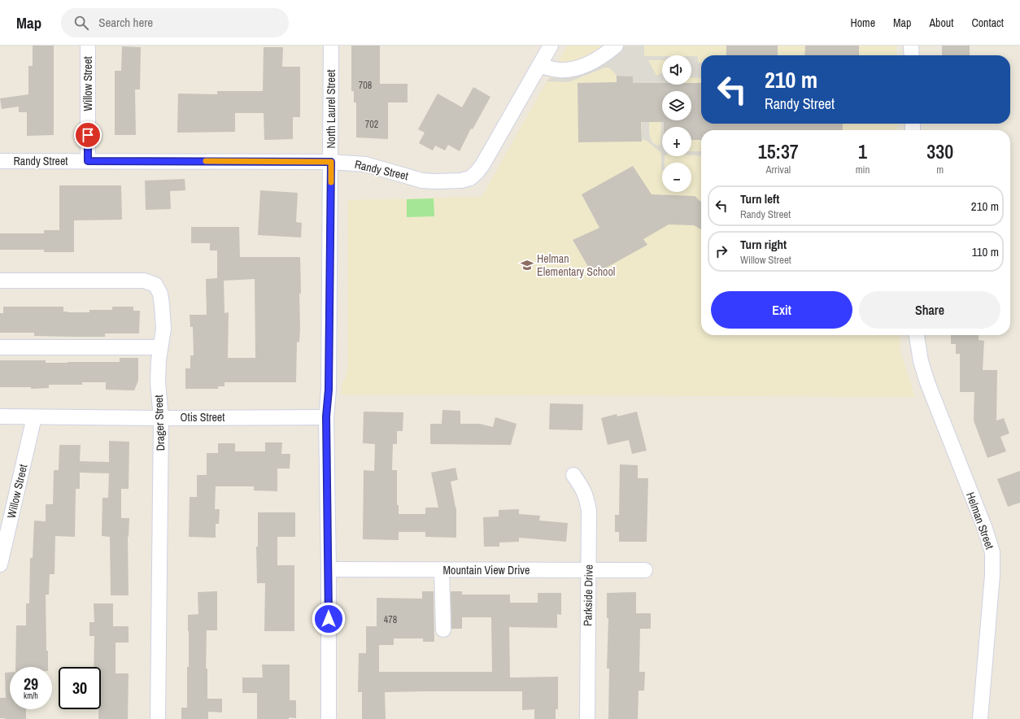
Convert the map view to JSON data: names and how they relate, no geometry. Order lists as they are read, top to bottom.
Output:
{
  "streets": {
    "street": [
      "Willow Street",
      "North Laurel Street",
      "Randy Street",
      "Otis Street",
      "Drager Street",
      "Helman Street",
      "Mountain View Drive",
      "Parkside Drive"
    ]
  },
  "crossings": [
    ["Willow Street", "Randy Street"],
    ["Willow Street", "Otis Street"],
    ["North Laurel Street", "Randy Street"],
    ["North Laurel Street", "Otis Street"],
    ["North Laurel Street", "Mountain View Drive"],
    ["Otis Street", "Drager Street"],
    ["Mountain View Drive", "Parkside Drive"]
  ],
  "places": {
    "school or university": ["Helman Elementary School"]
  },
  "house_numbers": ["708", "702", "478"],
  "page": {
    "header": "Map",
    "search": "Search here",
    "nav": [
      "Home",
      "Map",
      "About",
      "Contact"
    ],
    "map_buttons": ["+", "−"],
    "turn": ["210 m", "Randy Street"],
    "eta": [
      "15:37",
      "Arrival",
      "1",
      "min",
      "330",
      "m"
    ],
    "list": [
      {
        "name": "Turn left",
        "note": "Randy Street",
        "value": "210 m"
      },
      {
        "name": "Turn right",
        "note": "Willow Street",
        "value": "110 m"
      }
    ],
    "buttons": ["Exit", "Share"],
    "speed": "29 km/h",
    "limit": "30"
  }
}
